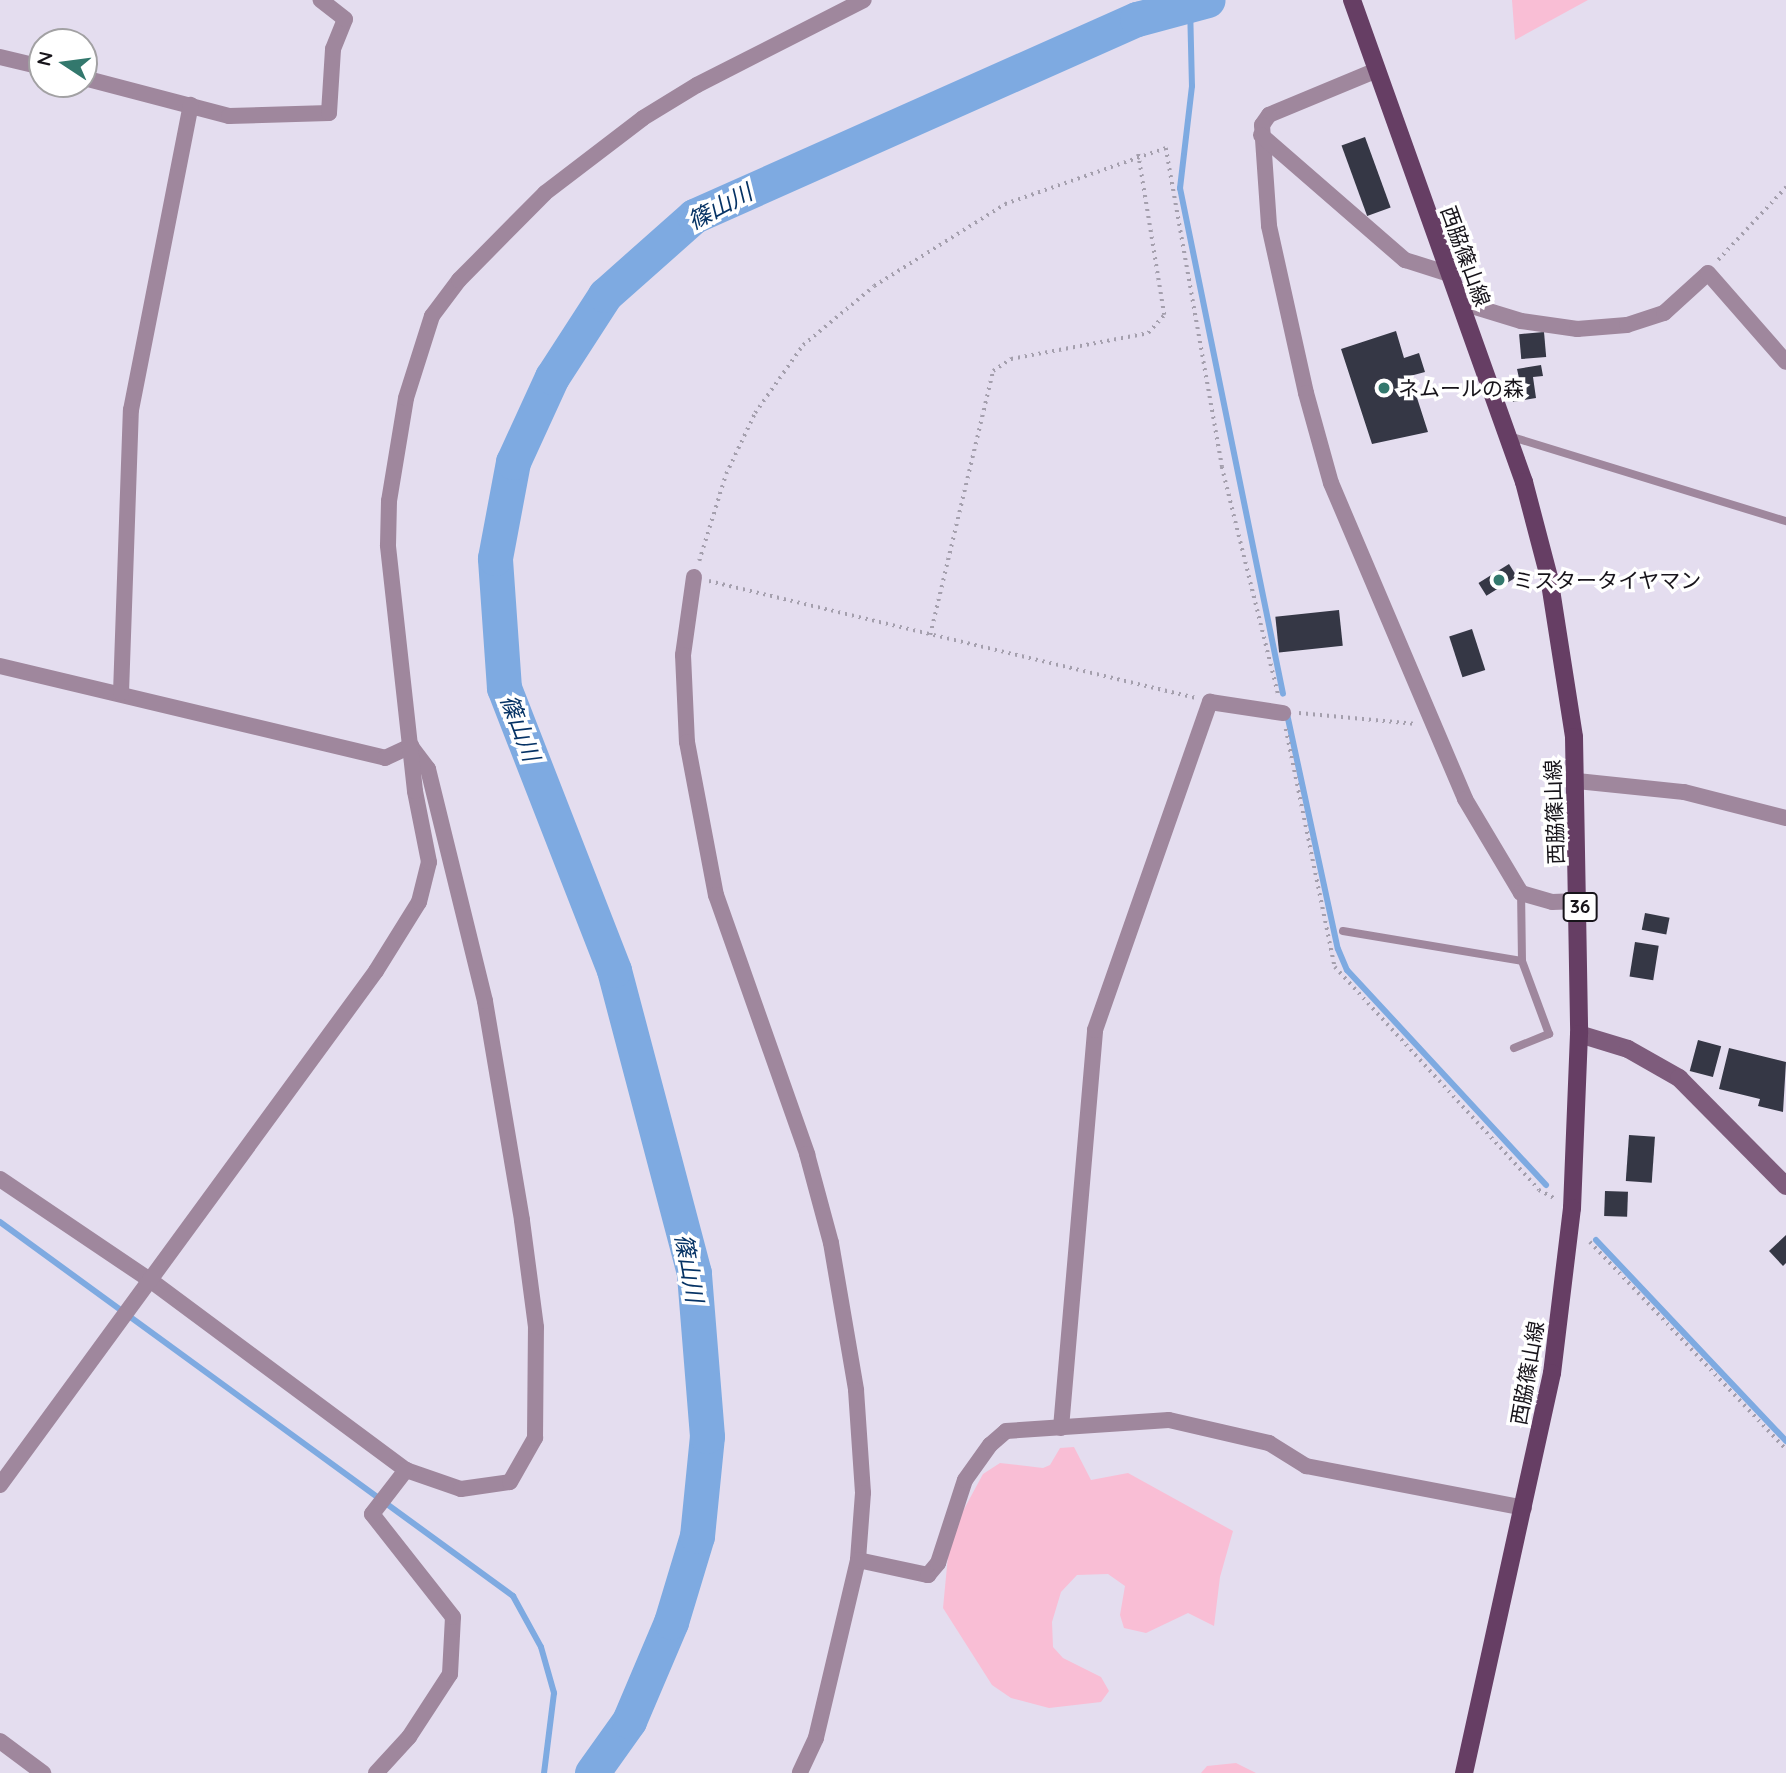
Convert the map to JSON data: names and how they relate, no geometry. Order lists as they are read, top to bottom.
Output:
{
  "streets": {
    "main road": ["西脇篠山線", "36"]
  },
  "water": ["篠山川"],
  "places": ["ネムールの森", "ミスタータイヤマン"],
  "north": "left"
}
